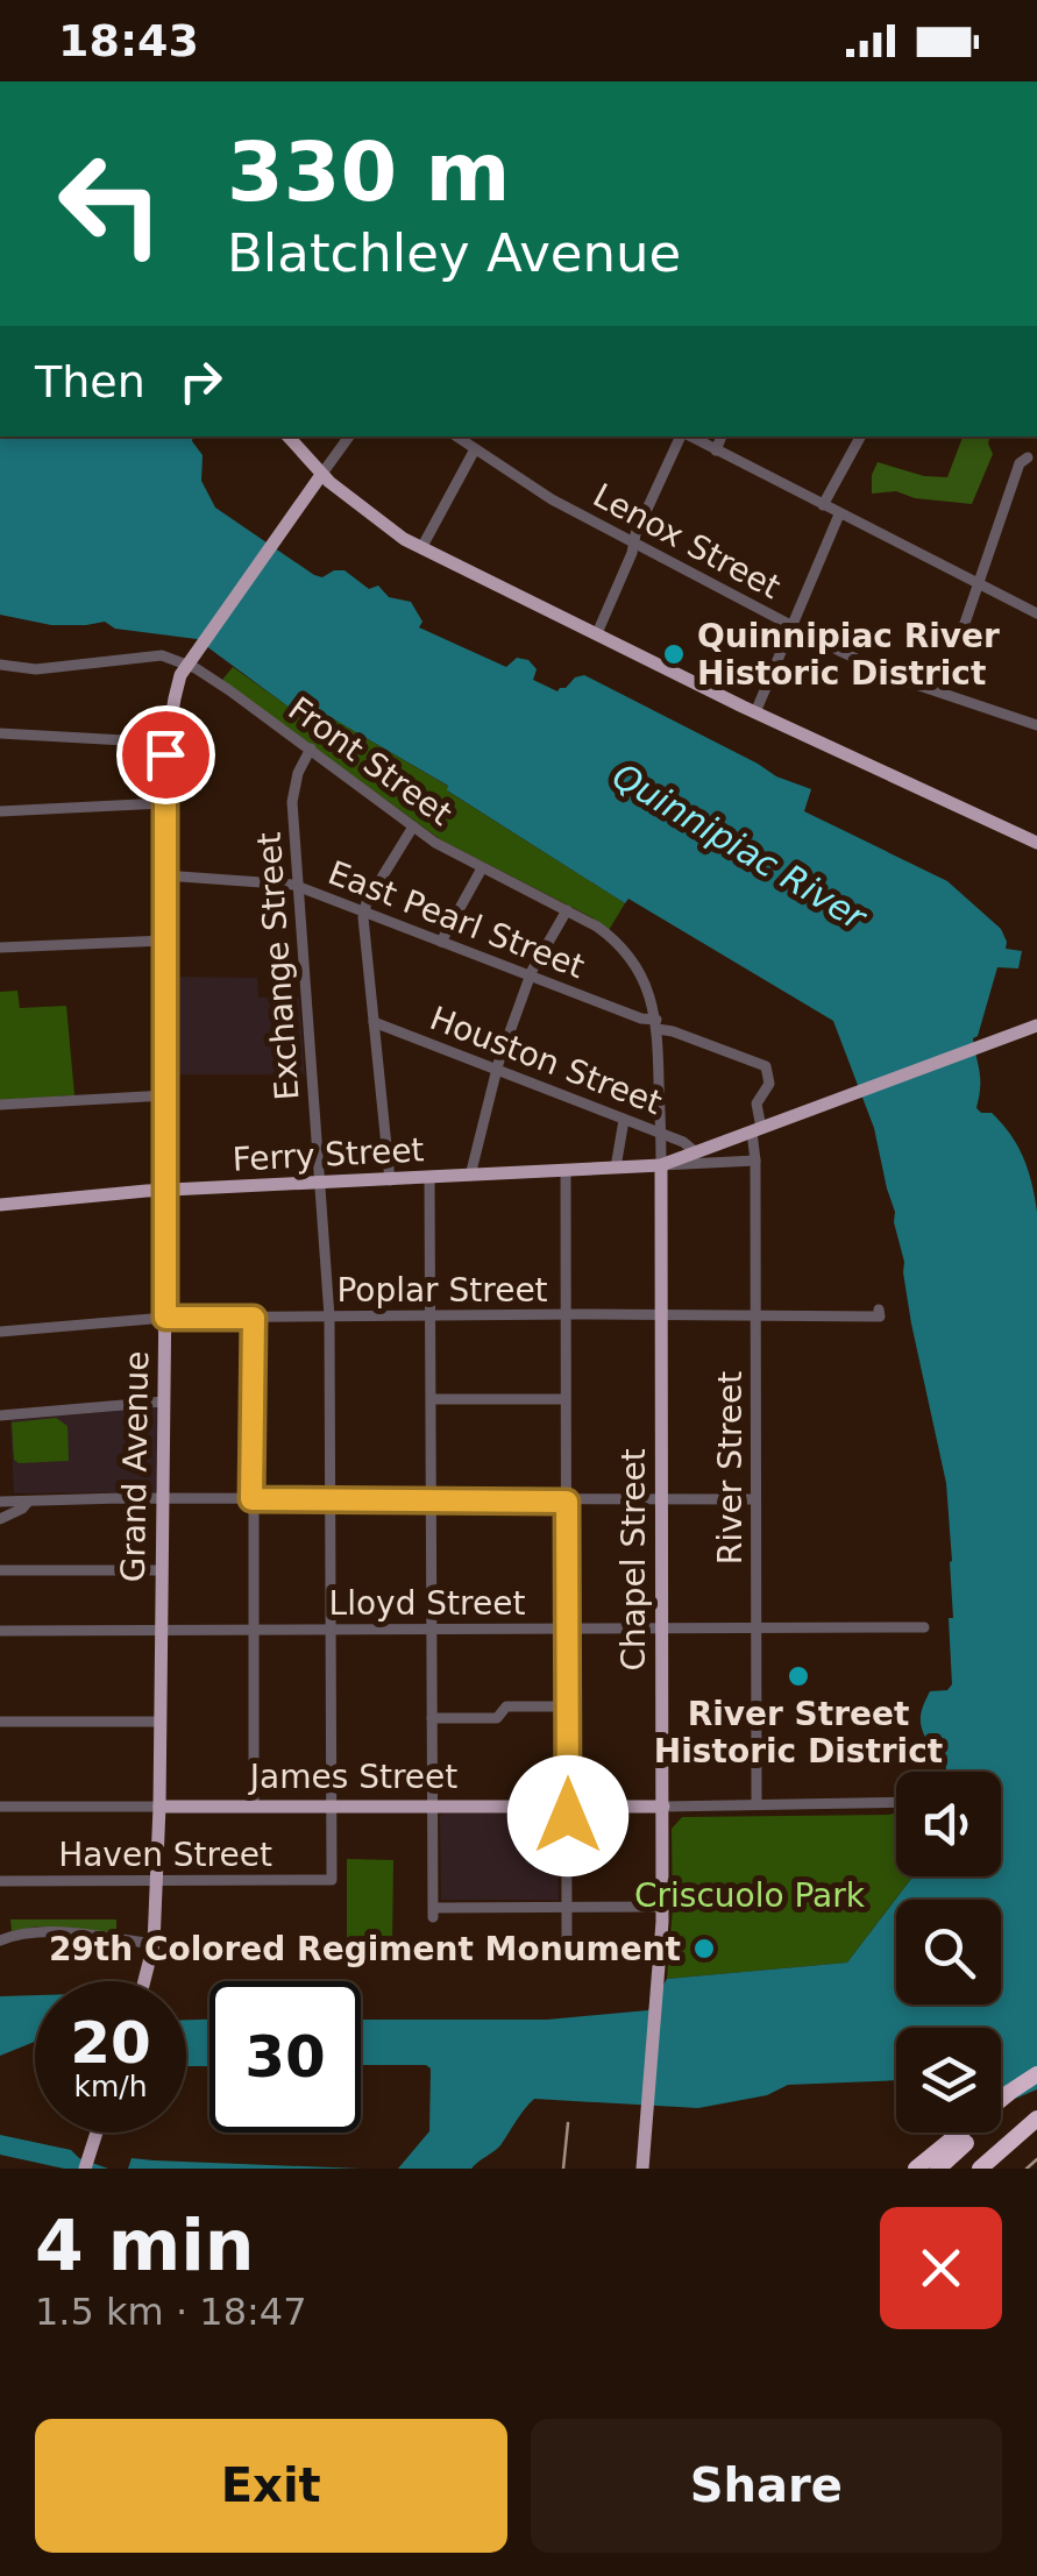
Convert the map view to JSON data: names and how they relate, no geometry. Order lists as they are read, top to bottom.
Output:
{
  "streets": {
    "main road": [
      "Ferry Street",
      "Grand Avenue",
      "Chapel Street",
      "James Street"
    ],
    "street": [
      "Lenox Street",
      "Front Street",
      "East Pearl Street",
      "Exchange Street",
      "Houston Street",
      "Poplar Street",
      "River Street",
      "Lloyd Street",
      "Haven Street"
    ]
  },
  "crossings": [
    ["Front Street", "East Pearl Street"],
    ["Front Street", "Exchange Street"],
    ["Front Street", "Grand Avenue"],
    ["Front Street", "Chapel Street"],
    ["East Pearl Street", "Exchange Street"],
    ["East Pearl Street", "Ferry Street"],
    ["East Pearl Street", "Grand Avenue"],
    ["East Pearl Street", "River Street"],
    ["East Pearl Street", "Chapel Street"],
    ["Exchange Street", "Ferry Street"],
    ["Exchange Street", "Poplar Street"],
    ["Exchange Street", "Lloyd Street"],
    ["Exchange Street", "James Street"],
    ["Exchange Street", "Haven Street"],
    ["Houston Street", "Ferry Street"],
    ["Houston Street", "Chapel Street"],
    ["Ferry Street", "Grand Avenue"],
    ["Ferry Street", "River Street"],
    ["Ferry Street", "Chapel Street"],
    ["Poplar Street", "Grand Avenue"],
    ["Poplar Street", "River Street"],
    ["Poplar Street", "Chapel Street"],
    ["Grand Avenue", "Lloyd Street"],
    ["Grand Avenue", "James Street"],
    ["Grand Avenue", "Haven Street"],
    ["River Street", "Lloyd Street"],
    ["River Street", "James Street"],
    ["Chapel Street", "Lloyd Street"],
    ["Chapel Street", "James Street"]
  ],
  "water": ["Quinnipiac River"],
  "parks": ["Criscuolo Park"],
  "places": ["Quinnipiac River Historic District", "River Street Historic District", "29th Colored Regiment Monument"],
  "page": {
    "status": "18:43",
    "turn": ["330 m", "Blatchley Avenue"],
    "then": "Then",
    "speed": "20 km/h",
    "limit": "30",
    "heading": ["4 min", "1.5 km · 18:47"],
    "buttons": ["Exit", "Share"]
  }
}
